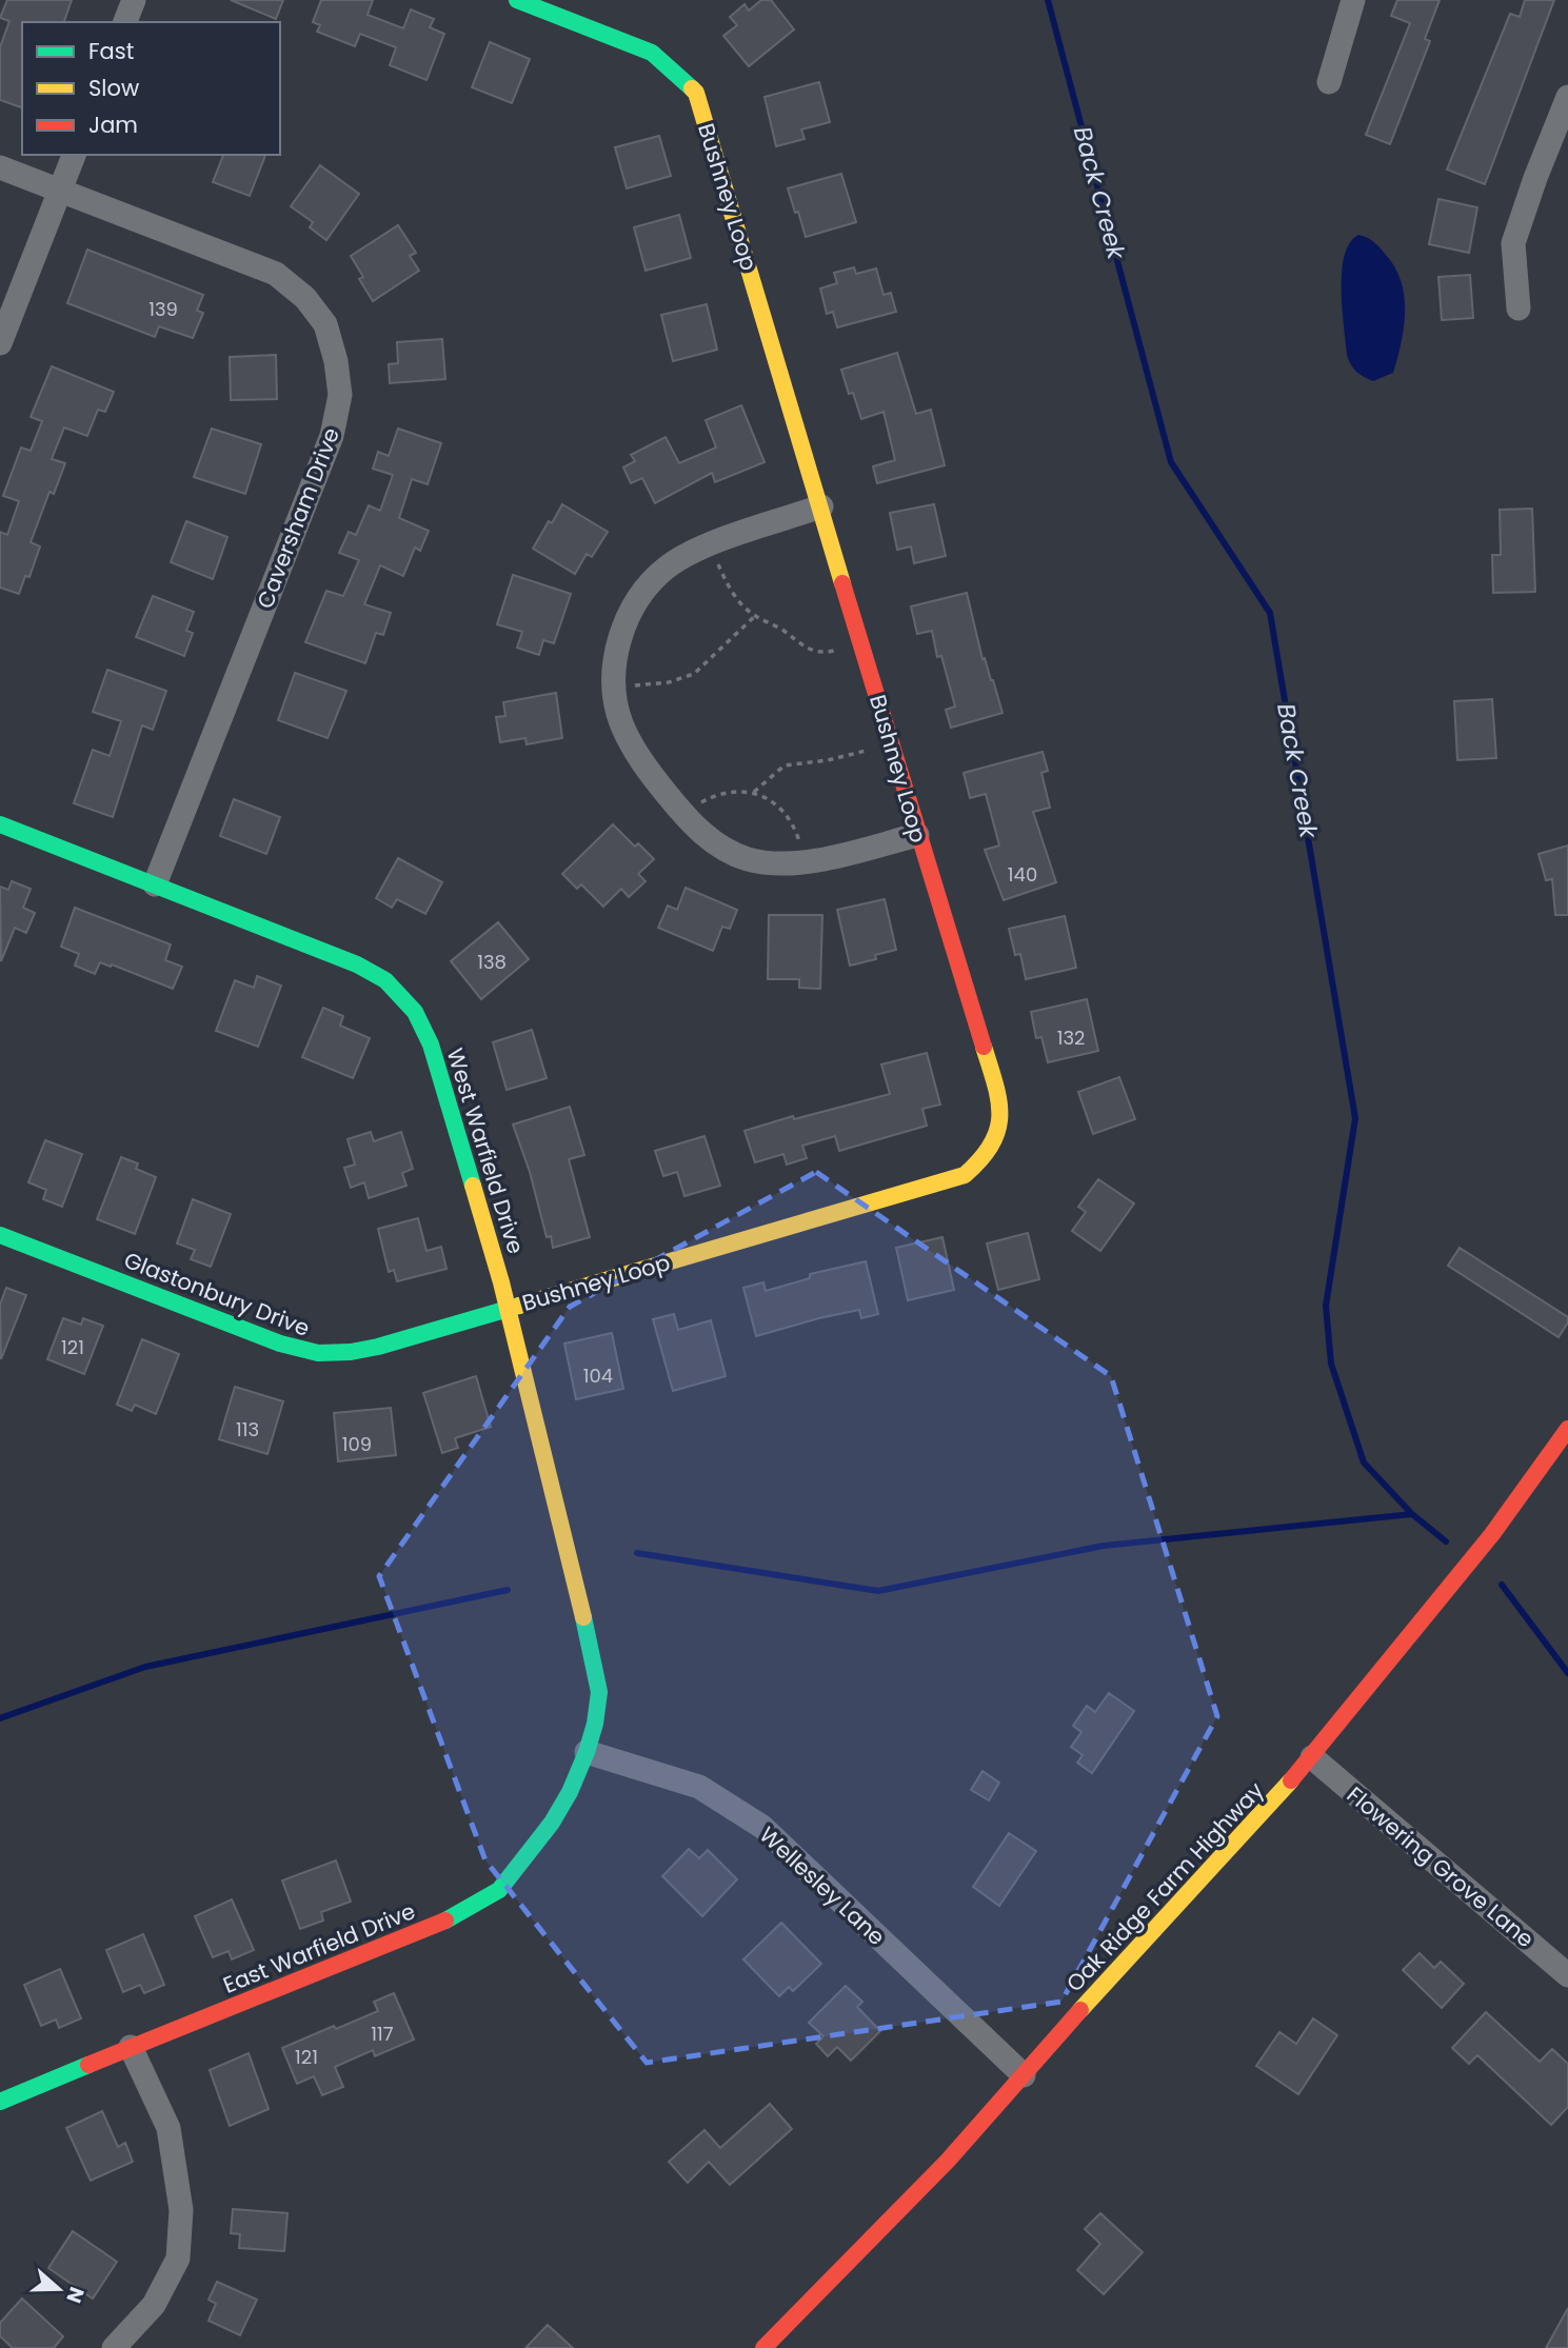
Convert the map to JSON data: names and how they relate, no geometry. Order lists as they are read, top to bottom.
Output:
{
  "streets": {
    "street": [
      "Bushney Loop",
      "Caversham Drive",
      "West Warfield Drive",
      "Glastonbury Drive",
      "Flowering Grove Lane",
      "Wellesley Lane",
      "Oak Ridge Farm Highway",
      "East Warfield Drive"
    ]
  },
  "crossings": [
    ["Bushney Loop", "West Warfield Drive"],
    ["Bushney Loop", "Glastonbury Drive"],
    ["Caversham Drive", "West Warfield Drive"],
    ["West Warfield Drive", "Glastonbury Drive"],
    ["West Warfield Drive", "Wellesley Lane"],
    ["West Warfield Drive", "East Warfield Drive"],
    ["Flowering Grove Lane", "Oak Ridge Farm Highway"],
    ["Wellesley Lane", "Oak Ridge Farm Highway"],
    ["Wellesley Lane", "East Warfield Drive"]
  ],
  "water": ["Back Creek"],
  "house_numbers": [
    "139",
    "140",
    "138",
    "132",
    "121",
    "104",
    "113",
    "109",
    "117",
    "121"
  ],
  "legend": ["Fast", "Slow", "Jam"],
  "north": "right"
}
